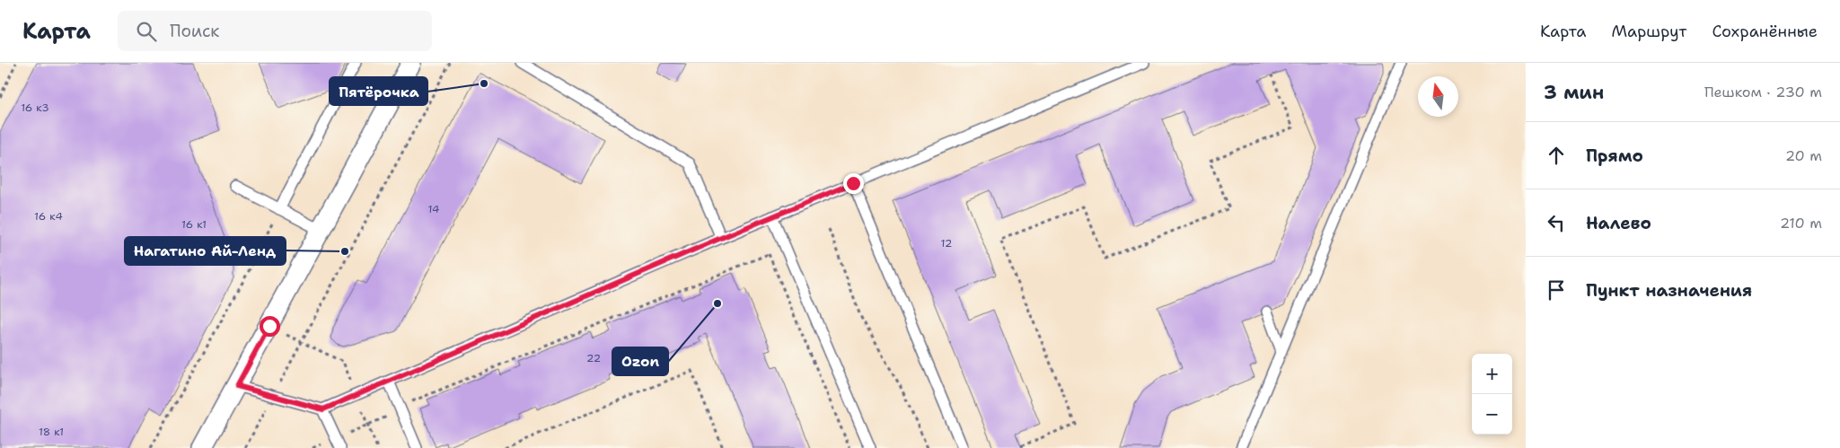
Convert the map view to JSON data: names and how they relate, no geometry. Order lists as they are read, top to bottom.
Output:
{
  "places": ["Пятёрочка", "Нагатино Ай-Ленд", "Ozon"],
  "house_numbers": [
    "16 к3",
    "14",
    "16 к4",
    "16 к1",
    "12",
    "22",
    "18 к1"
  ],
  "north": "top",
  "page": {
    "header": "Карта",
    "search": "Поиск",
    "nav": ["Карта", "Маршрут", "Сохранённые"],
    "heading": ["3 мин", "Пешком · 230 m"],
    "list": [
      ["Прямо", "20 m"],
      ["Налево", "210 m"],
      "Пункт назначения"
    ],
    "map_buttons": ["+", "−"]
  }
}
